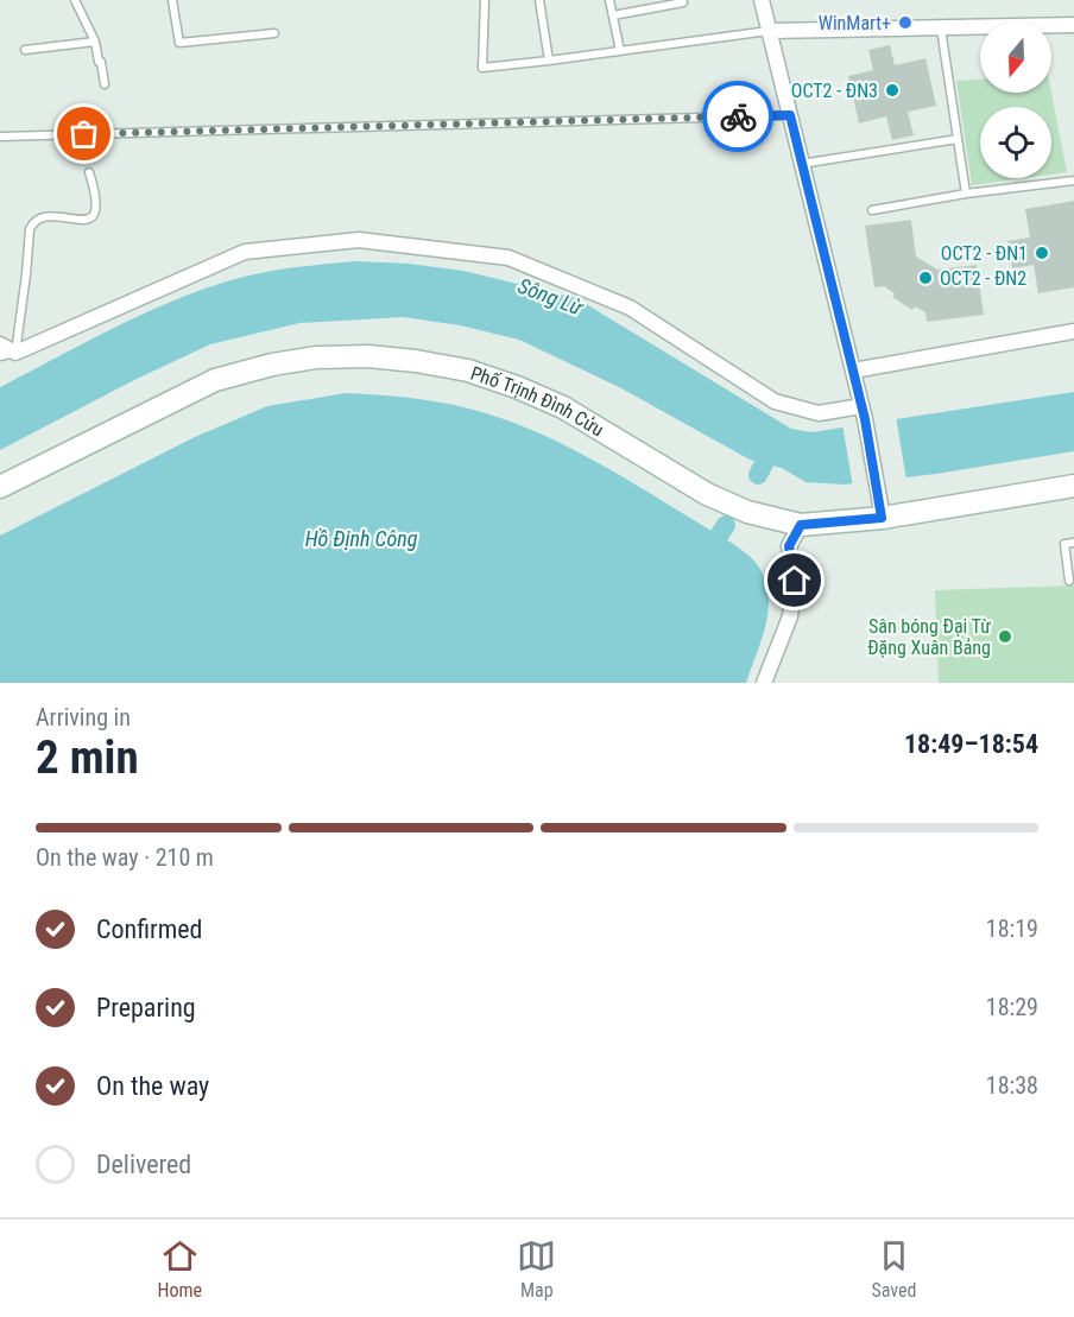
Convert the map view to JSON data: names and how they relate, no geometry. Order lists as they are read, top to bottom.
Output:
{
  "streets": {
    "main road": ["Phố Trịnh Đình Cửu"]
  },
  "water": ["Sông Lừ", "Hồ Định Công"],
  "places": [
    "WinMart+",
    "OCT2 - ĐN3",
    "OCT2 - ĐN1",
    "OCT2 - ĐN2",
    "Sân bóng Đại Từ Đặng Xuân Bảng"
  ],
  "north": "bottom",
  "page": {
    "heading": ["2 min", "Arriving in", "18:49–18:54"],
    "bar": "On the way · 210 m",
    "list": [
      ["Confirmed", "18:19"],
      ["Preparing", "18:29"],
      ["On the way", "18:38"],
      "Delivered"
    ],
    "tabs": ["Home", "Map", "Saved"]
  }
}
